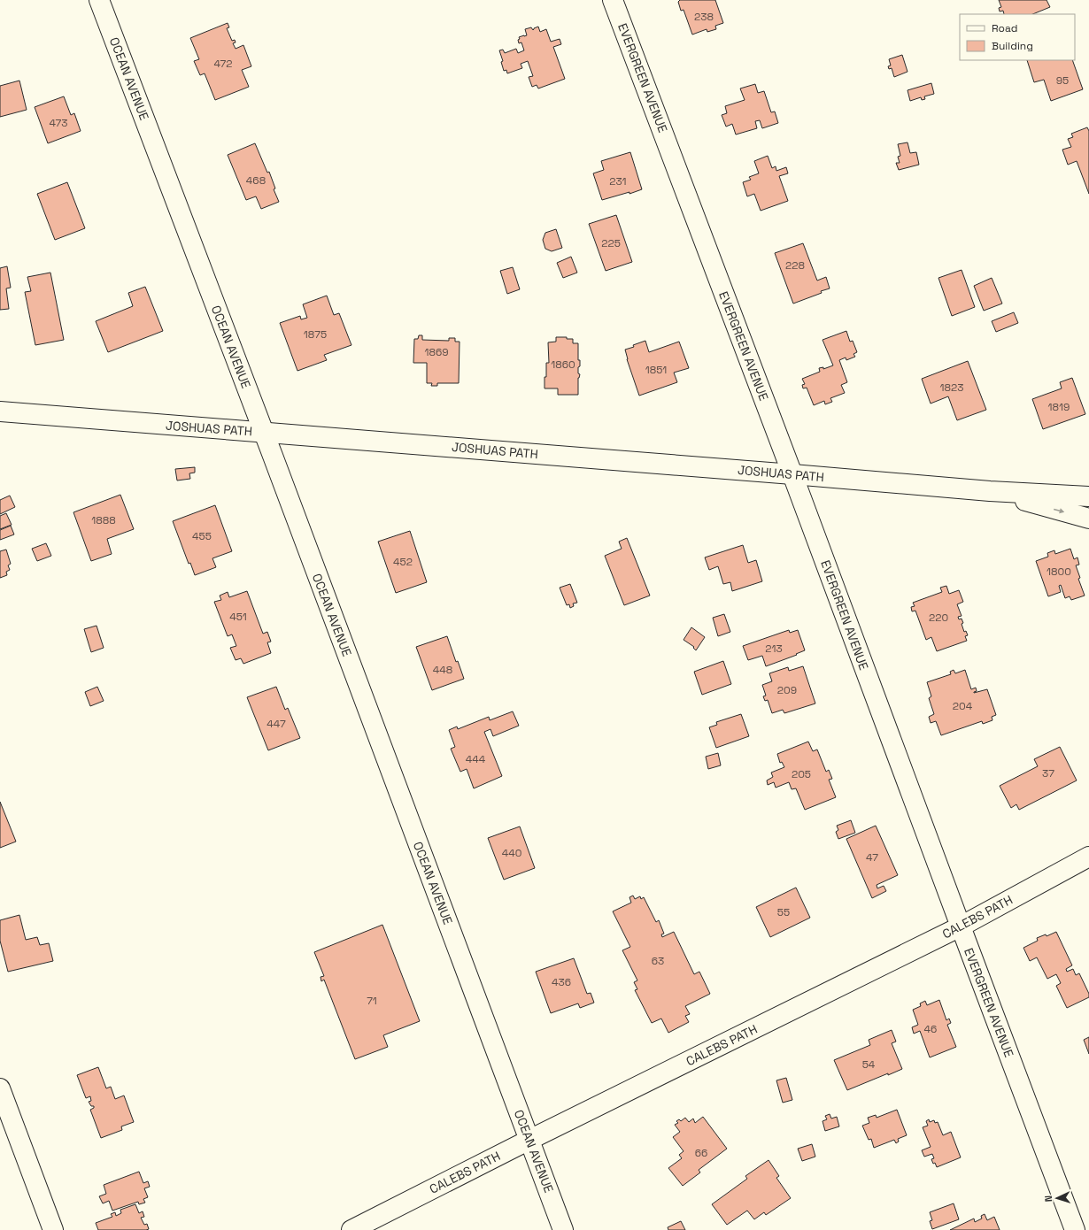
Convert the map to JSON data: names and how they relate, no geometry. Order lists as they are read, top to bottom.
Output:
{
  "streets": {
    "street": [
      "EVERGREEN AVENUE",
      "OCEAN AVENUE",
      "JOSHUAS PATH",
      "CALEBS PATH"
    ]
  },
  "crossings": [
    ["EVERGREEN AVENUE", "JOSHUAS PATH"],
    ["EVERGREEN AVENUE", "CALEBS PATH"],
    ["OCEAN AVENUE", "JOSHUAS PATH"],
    ["OCEAN AVENUE", "CALEBS PATH"]
  ],
  "house_numbers": [
    "238",
    "472",
    "95",
    "473",
    "468",
    "231",
    "225",
    "228",
    "1875",
    "1869",
    "1860",
    "1851",
    "1823",
    "1819",
    "1888",
    "455",
    "452",
    "1800",
    "451",
    "220",
    "213",
    "448",
    "209",
    "204",
    "447",
    "444",
    "37",
    "205",
    "440",
    "47",
    "55",
    "63",
    "436",
    "71",
    "46",
    "54",
    "66"
  ],
  "legend": ["Road", "Building"],
  "north": "left"
}
